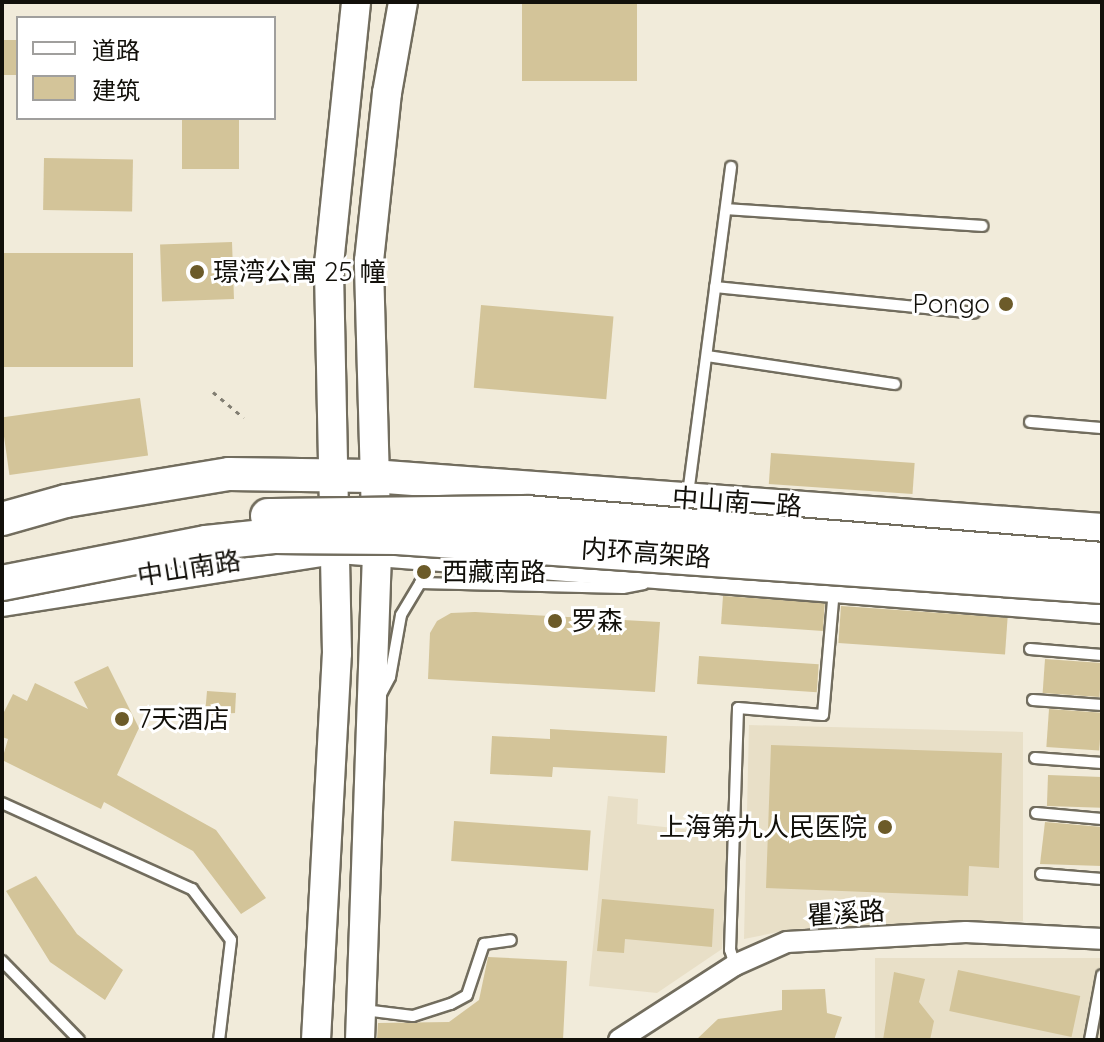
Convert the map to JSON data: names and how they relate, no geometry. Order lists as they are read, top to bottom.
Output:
{
  "streets": {
    "highway": ["内环高架路"],
    "main road": ["中山南一路", "中山南路"],
    "street": ["瞿溪路"]
  },
  "places": [
    "璟湾公寓 25 幢",
    "Pongo",
    "西藏南路",
    "罗森",
    "7天酒店",
    "上海第九人民医院"
  ],
  "legend": ["道路", "建筑"]
}
